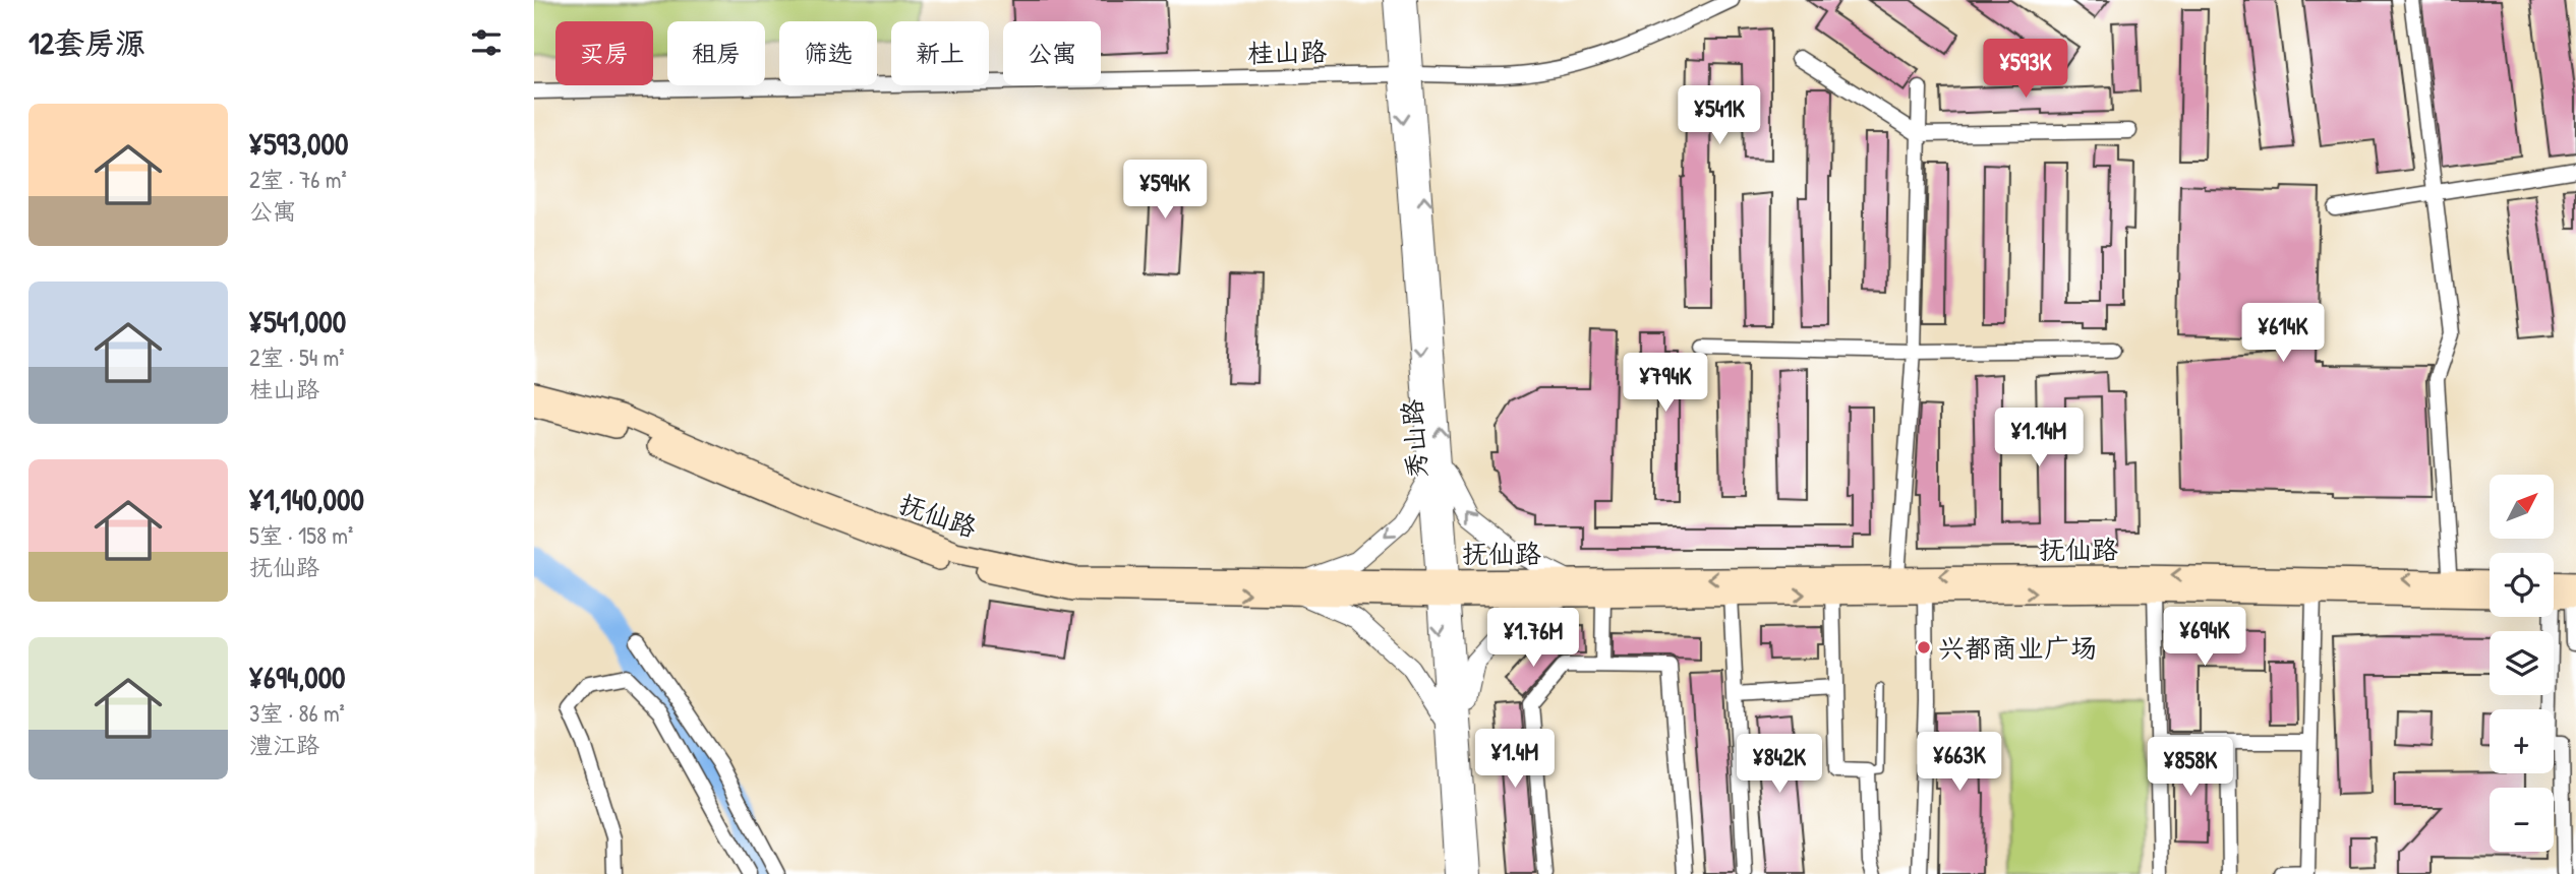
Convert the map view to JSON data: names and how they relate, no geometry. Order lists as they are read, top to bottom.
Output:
{
  "streets": {
    "main road": ["抚仙路"],
    "street": ["桂山路", "秀山路"]
  },
  "crossings": [
    ["桂山路", "秀山路"],
    ["秀山路", "抚仙路"]
  ],
  "places": ["兴都商业广场"],
  "north": "top right",
  "page": {
    "heading": "12套房源",
    "chip": [
      "买房",
      "租房",
      "筛选",
      "新上",
      "公寓"
    ],
    "price": [
      "¥593K",
      "¥541K",
      "¥594K",
      "¥614K",
      "¥794K",
      "¥1.14M",
      "¥694K",
      "¥1.76M",
      "¥1.4M",
      "¥663K",
      "¥842K",
      "¥858K"
    ],
    "list": [
      {
        "name": "¥593,000",
        "note": "2室 · 76 m² · 公寓"
      },
      {
        "name": "¥541,000",
        "note": "2室 · 54 m² · 桂山路"
      },
      {
        "name": "¥1,140,000",
        "note": "5室 · 158 m² · 抚仙路"
      },
      {
        "name": "¥694,000",
        "note": "3室 · 86 m² · 澧江路"
      }
    ],
    "map_buttons": ["+", "−"]
  }
}
